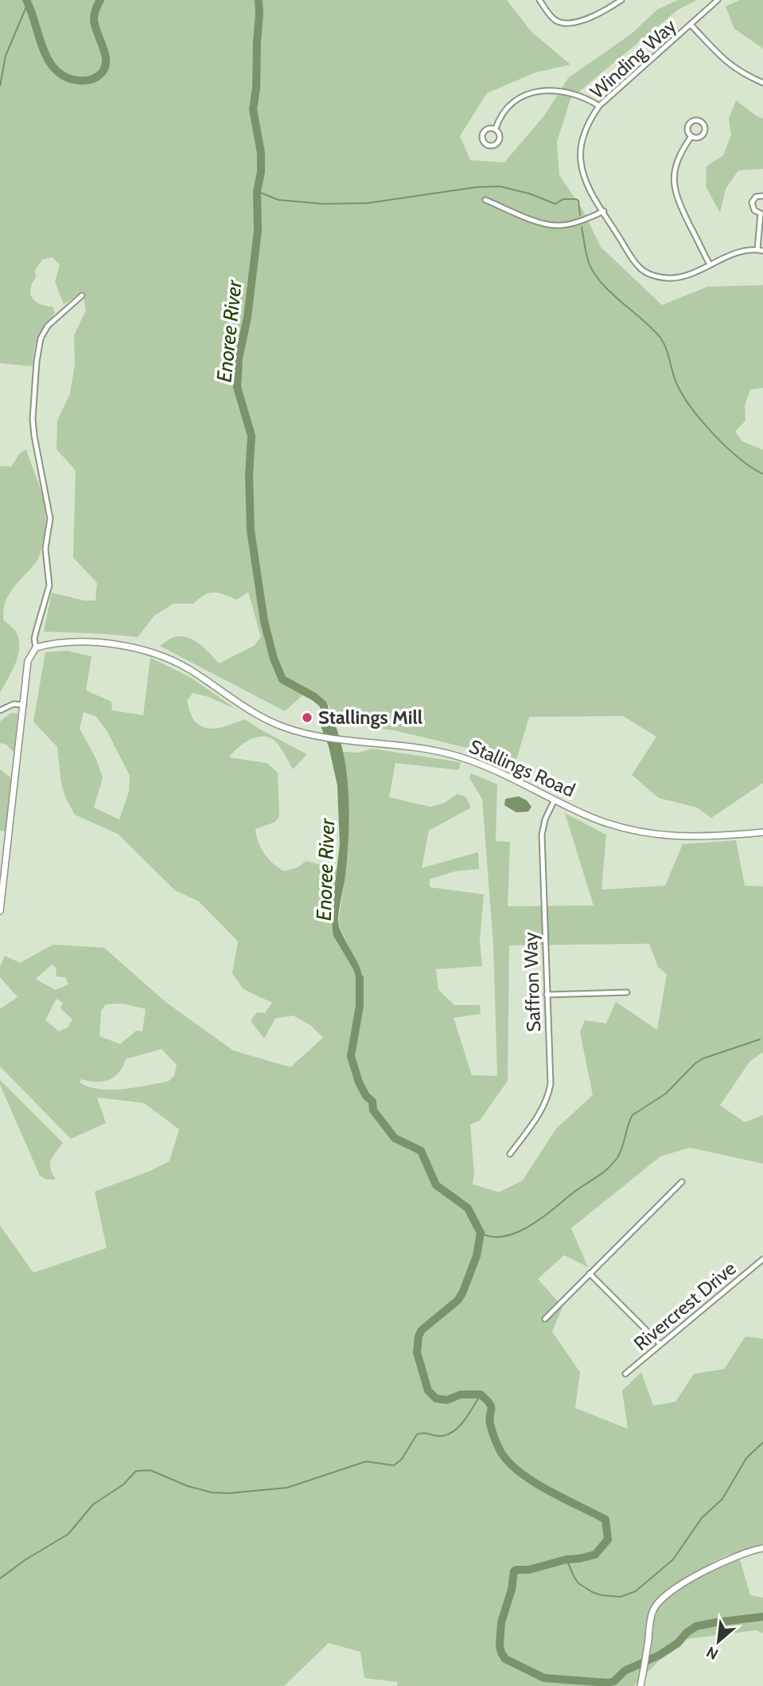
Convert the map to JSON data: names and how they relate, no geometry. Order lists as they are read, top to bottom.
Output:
{
  "streets": {
    "street": [
      "Winding Way",
      "Stallings Road",
      "Saffron Way",
      "Rivercrest Drive"
    ]
  },
  "crossings": [
    ["Stallings Road", "Saffron Way"]
  ],
  "water": ["Enoree River"],
  "places": ["Stallings Mill"],
  "north": "bottom left"
}
